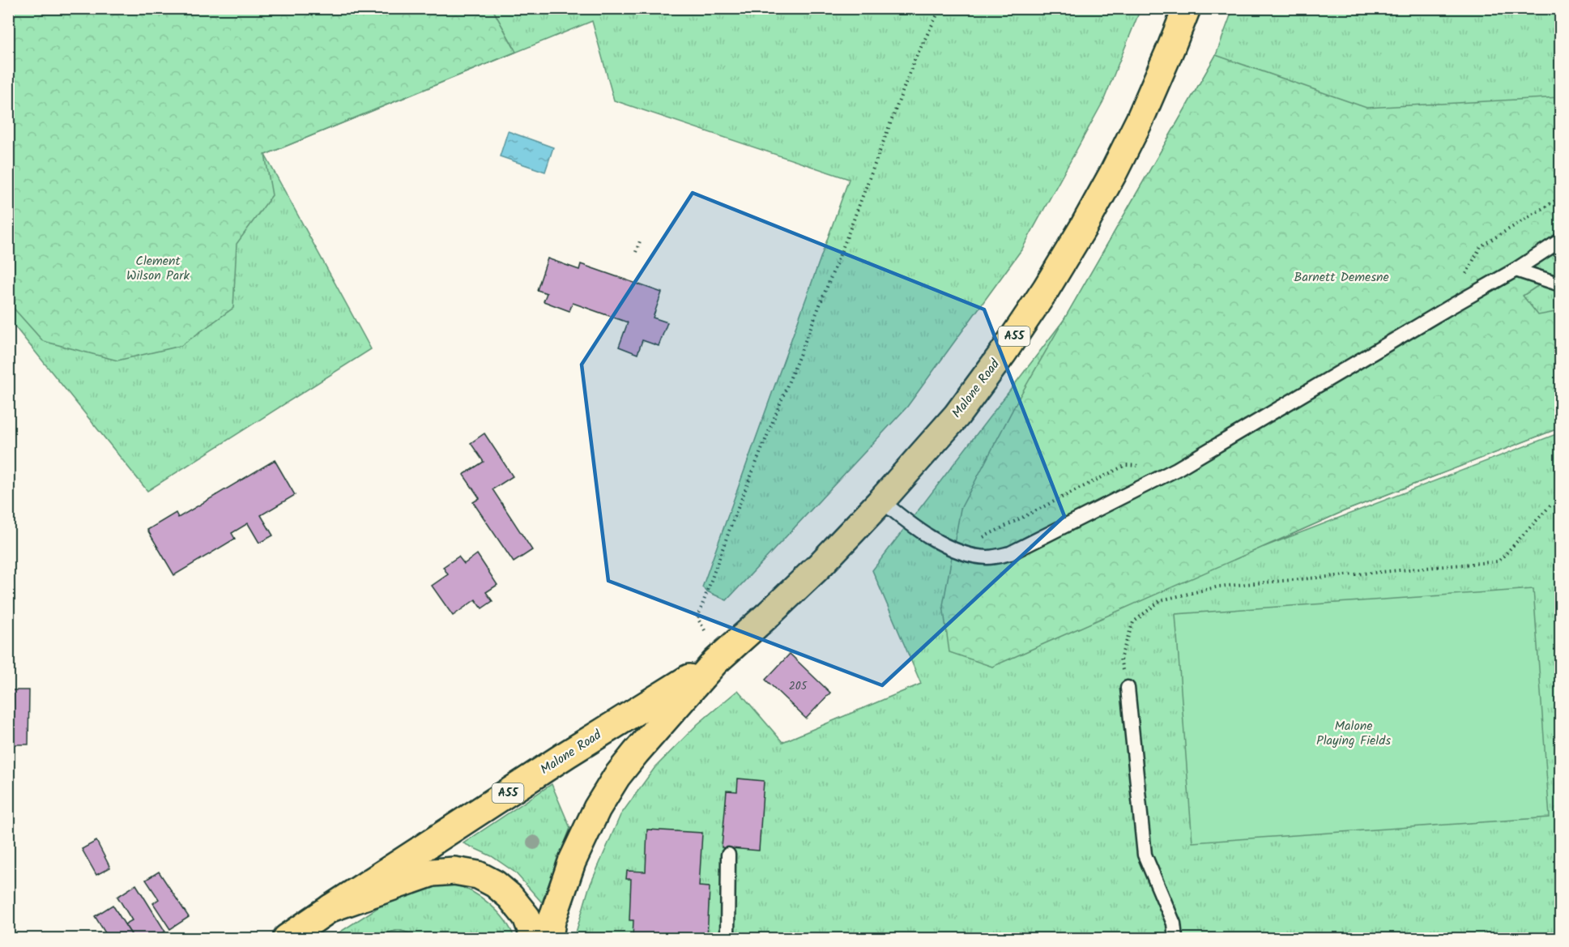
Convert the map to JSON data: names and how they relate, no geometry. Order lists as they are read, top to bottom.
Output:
{
  "streets": {
    "highway": ["A55", "Malone Road"]
  },
  "crossings": [
    ["A55", "Malone Road"]
  ],
  "parks": ["Clement Wilson Park", "Barnett Demesne", "Malone Playing Fields"],
  "house_numbers": ["205"]
}
